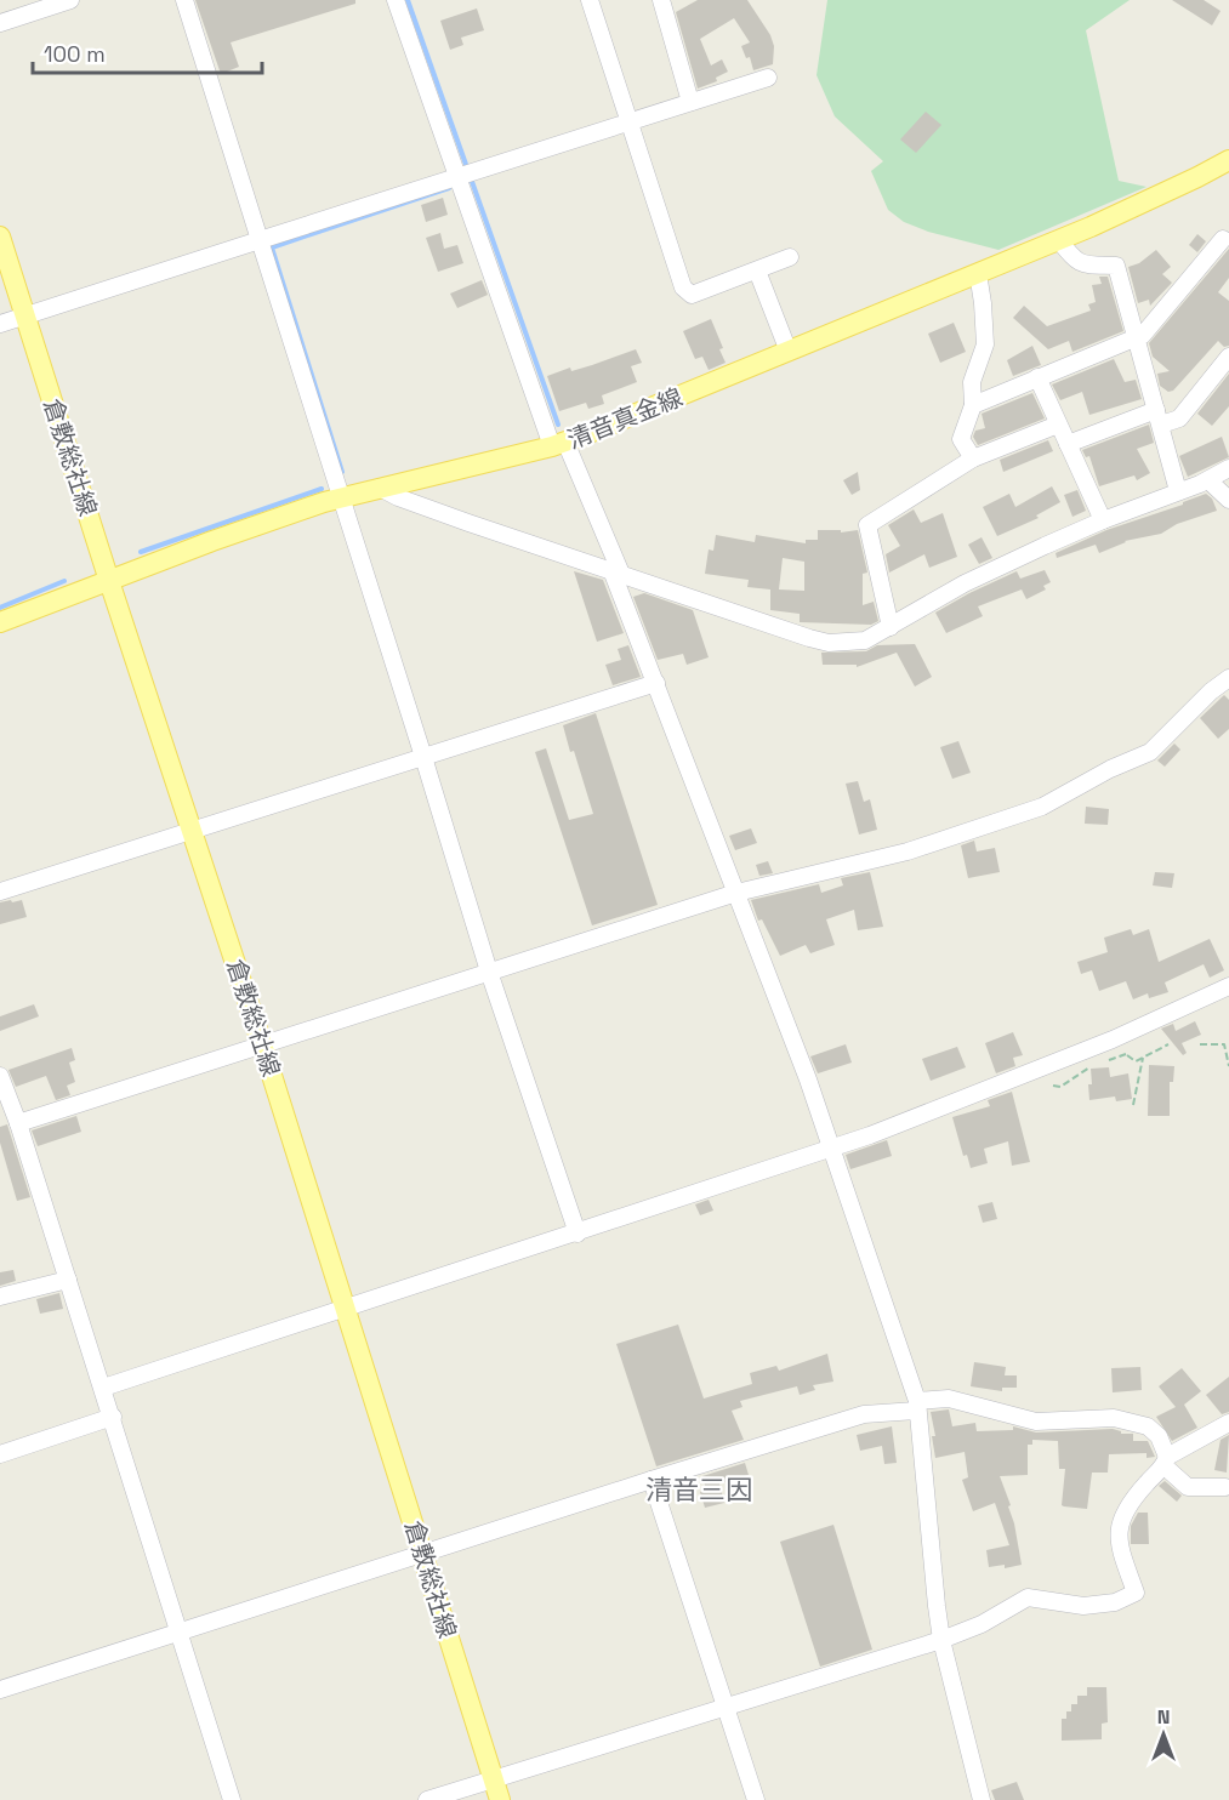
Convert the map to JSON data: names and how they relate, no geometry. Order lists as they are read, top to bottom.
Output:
{
  "streets": {
    "main road": ["清音真金線", "倉敷総社線"]
  },
  "crossings": [
    ["清音真金線", "倉敷総社線"]
  ],
  "districts": ["清音三因"],
  "scale_bar": "100 m",
  "north": "top"
}
